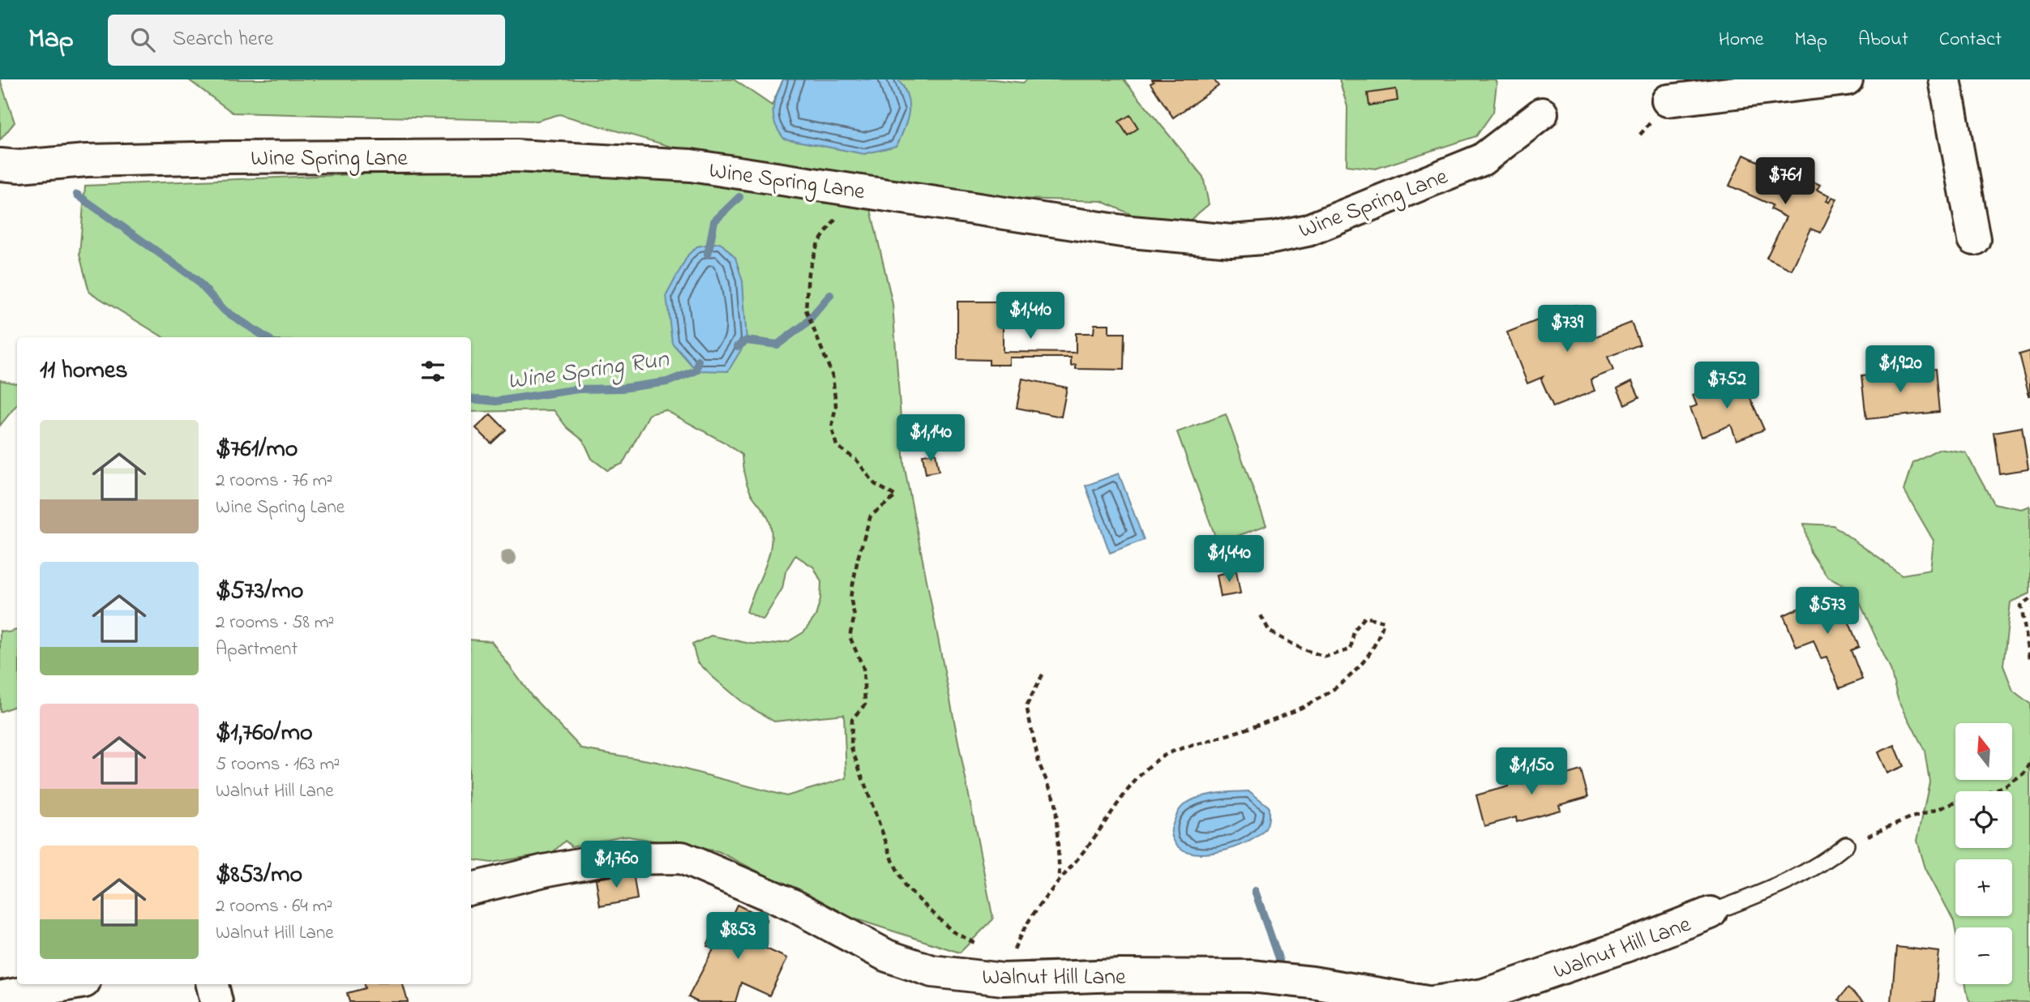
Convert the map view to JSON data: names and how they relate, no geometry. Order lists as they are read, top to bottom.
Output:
{
  "streets": {
    "street": ["Wine Spring Lane", "Walnut Hill Lane"]
  },
  "water": ["Wine Spring Run"],
  "north": "top",
  "page": {
    "header": "Map",
    "search": "Search here",
    "nav": [
      "Home",
      "Map",
      "About",
      "Contact"
    ],
    "price": [
      "$761",
      "$1,410",
      "$739",
      "$1,920",
      "$752",
      "$1,140",
      "$1,440",
      "$573",
      "$1,150",
      "$1,760",
      "$853"
    ],
    "heading": "11 homes",
    "list": [
      {
        "name": "$761/mo",
        "note": "2 rooms · 76 m² · Wine Spring Lane"
      },
      {
        "name": "$573/mo",
        "note": "2 rooms · 58 m² · Apartment"
      },
      {
        "name": "$1,760/mo",
        "note": "5 rooms · 163 m² · Walnut Hill Lane"
      },
      {
        "name": "$853/mo",
        "note": "2 rooms · 64 m² · Walnut Hill Lane"
      }
    ],
    "map_buttons": ["+", "−"]
  }
}
